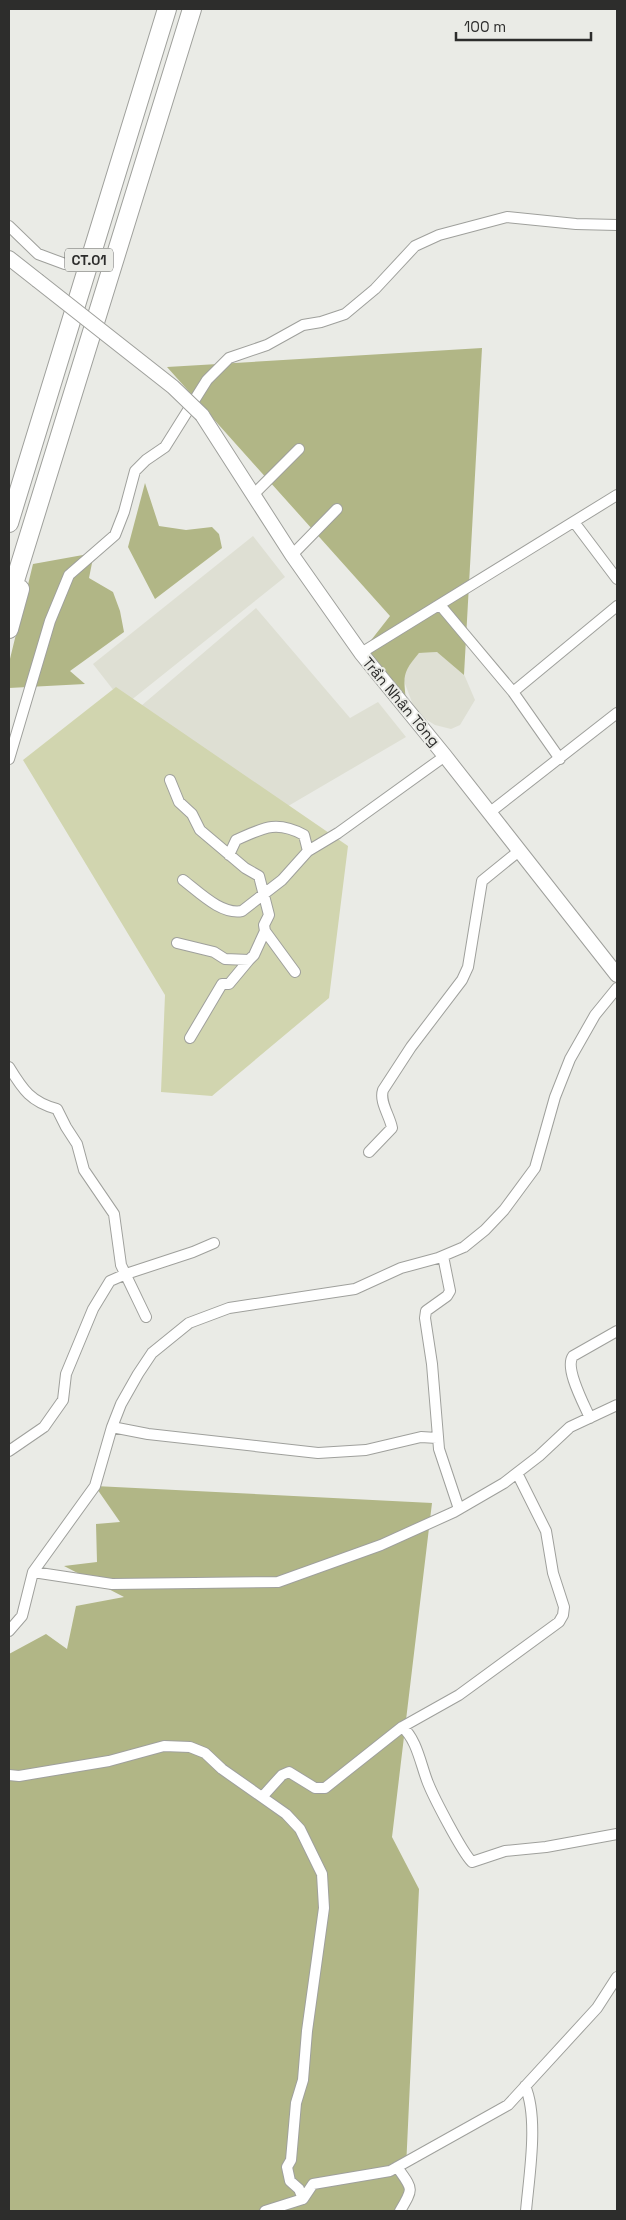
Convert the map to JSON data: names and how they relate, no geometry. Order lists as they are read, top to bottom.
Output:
{
  "streets": {
    "highway": ["CT.01"],
    "street": ["Trần Nhân Tông"]
  },
  "scale_bar": "100 m"
}
